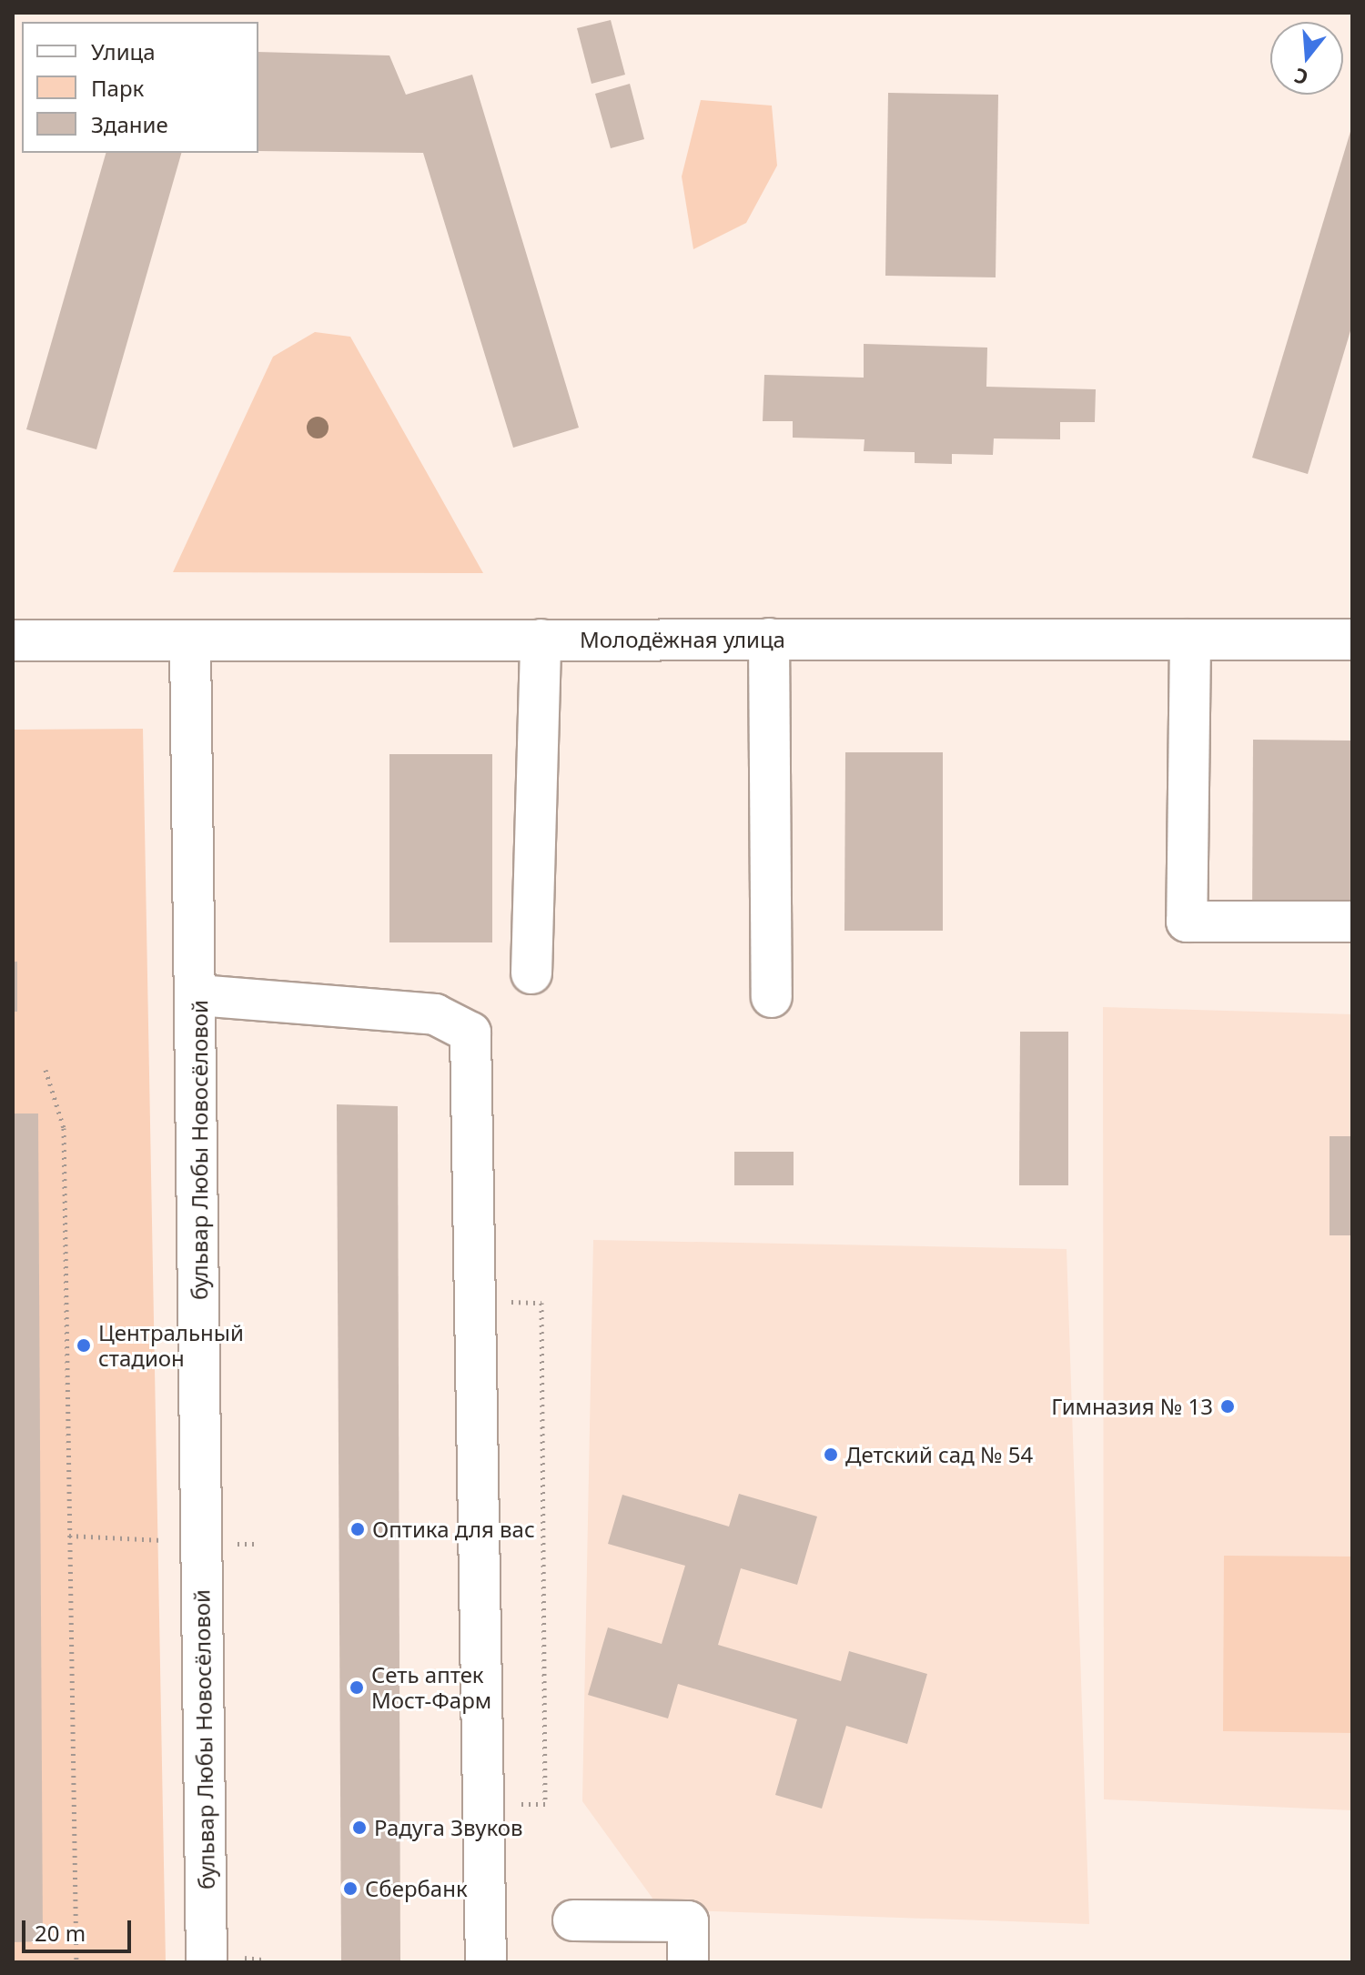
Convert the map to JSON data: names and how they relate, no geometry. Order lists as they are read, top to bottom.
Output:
{
  "streets": {
    "street": ["Молодёжная улица", "бульвар Любы Новосёловой"]
  },
  "crossings": [
    ["Молодёжная улица", "бульвар Любы Новосёловой"]
  ],
  "places": [
    "Центральный стадион",
    "Гимназия № 13",
    "Детский сад № 54",
    "Оптика для вас",
    "Сеть аптек Мост-Фарм",
    "Радуга Звуков",
    "Сбербанк"
  ],
  "legend": ["Улица", "Парк", "Здание"],
  "scale_bar": "20 m",
  "north": "bottom"
}
